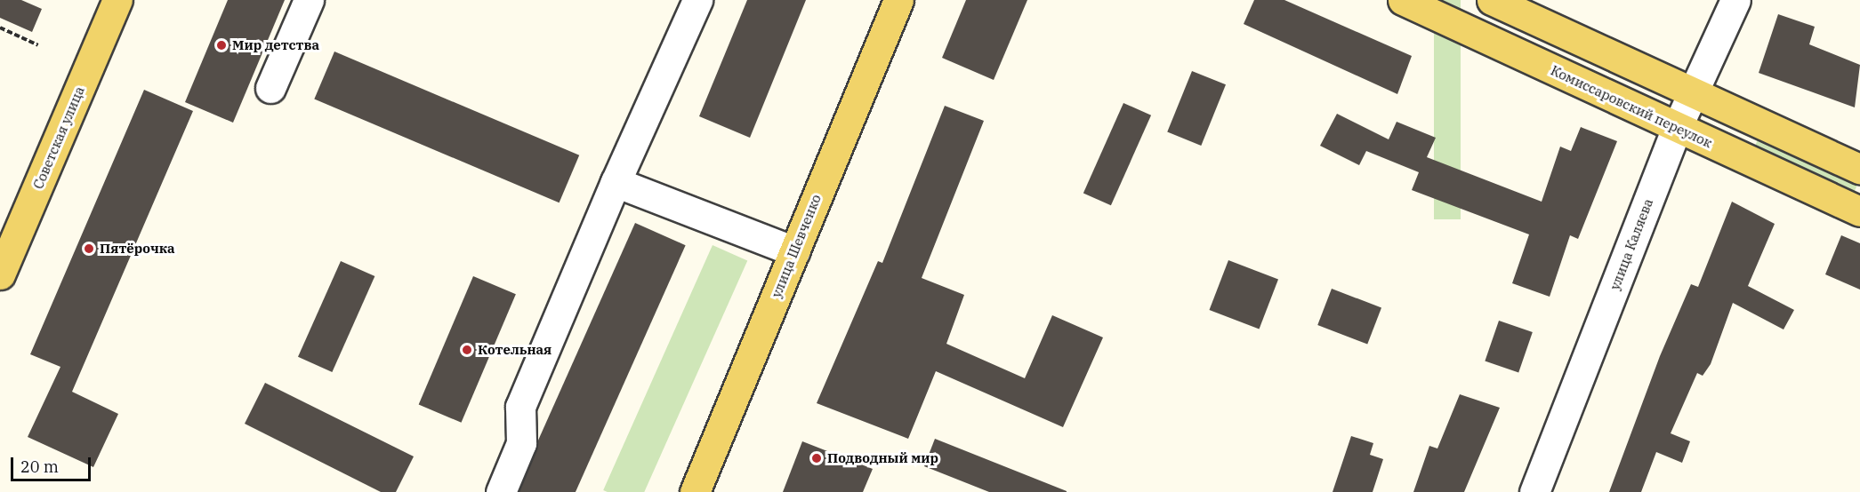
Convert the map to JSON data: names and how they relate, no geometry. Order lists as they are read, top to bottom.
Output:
{
  "streets": {
    "main road": ["Комиссаровский переулок", "Советская улица", "улица Шевченко"],
    "street": ["улица Каляева"]
  },
  "crossings": [
    ["Комиссаровский переулок", "улица Каляева"]
  ],
  "places": [
    "Мир детства",
    "Пятёрочка",
    "Котельная",
    "Подводный мир"
  ],
  "scale_bar": "20 m"
}
